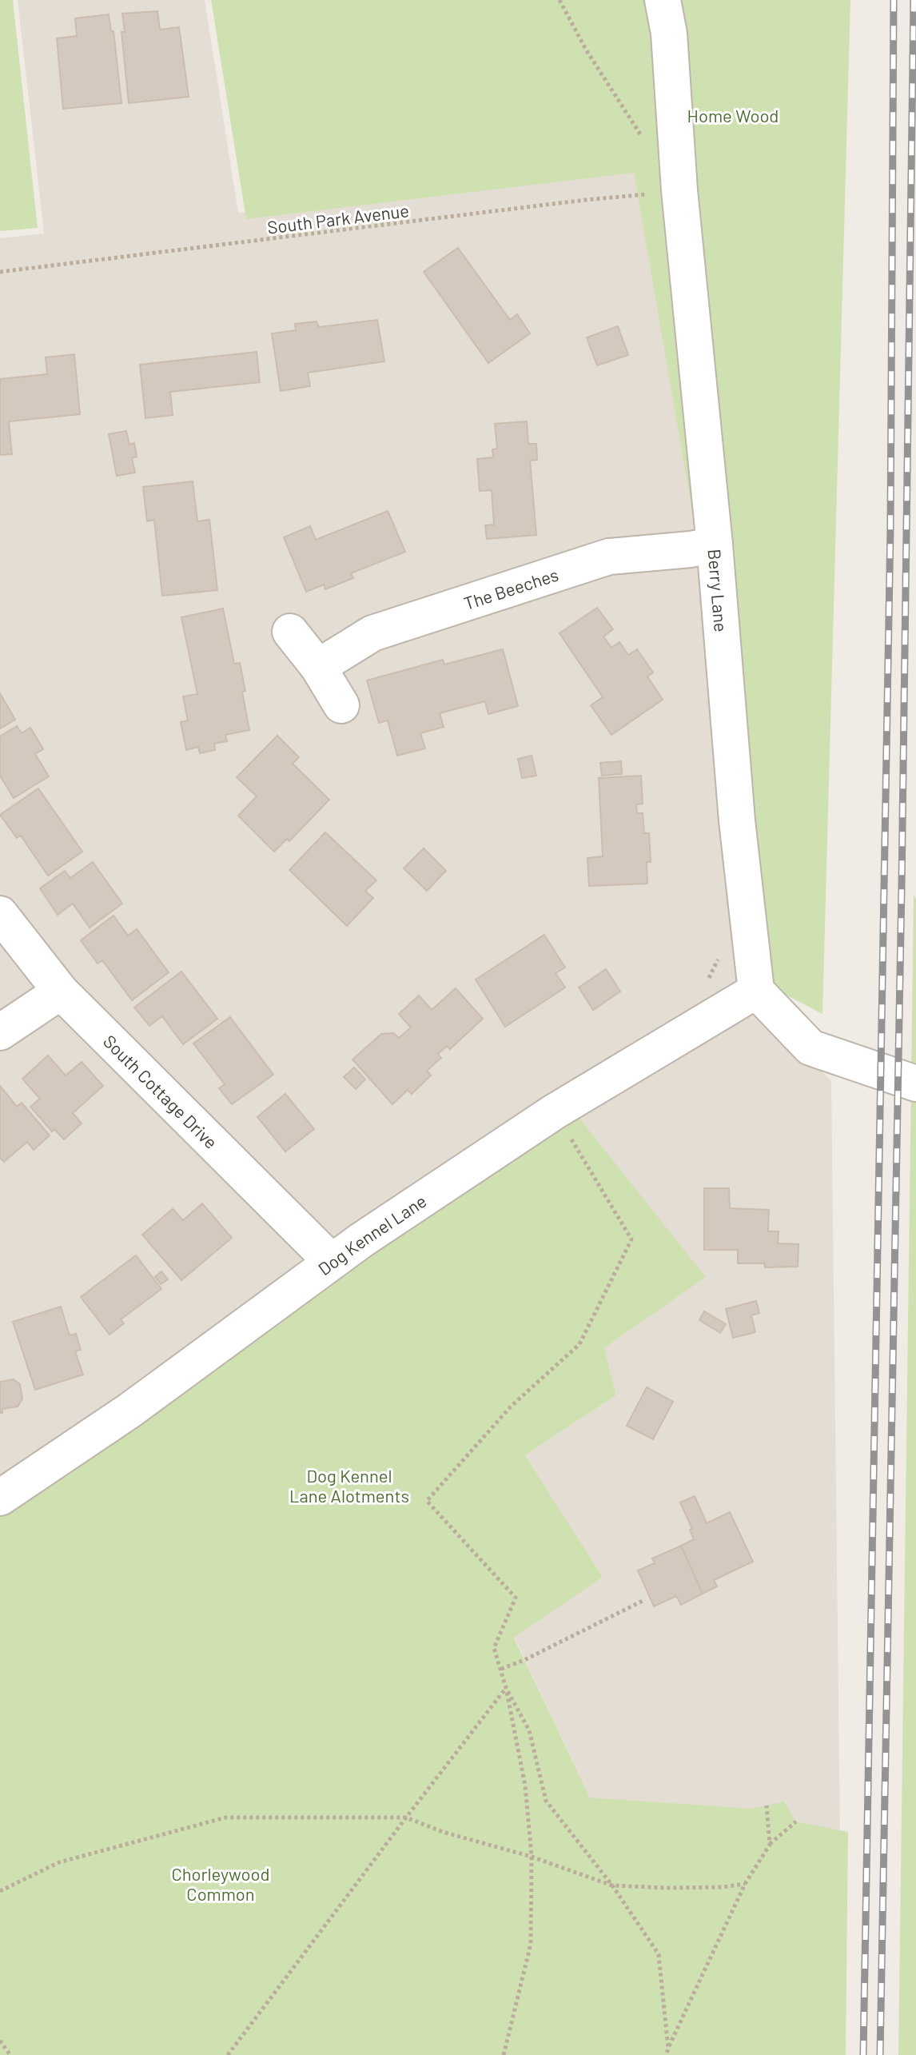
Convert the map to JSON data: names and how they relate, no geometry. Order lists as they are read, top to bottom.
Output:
{
  "streets": {
    "street": [
      "The Beeches",
      "Berry Lane",
      "South Cottage Drive",
      "Dog Kennel Lane"
    ],
    "path": ["South Park Avenue"]
  },
  "crossings": [
    ["South Park Avenue", "Berry Lane"],
    ["The Beeches", "Berry Lane"],
    ["Berry Lane", "Dog Kennel Lane"],
    ["South Cottage Drive", "Dog Kennel Lane"]
  ],
  "parks": ["Home Wood", "Dog Kennel Lane Alotments", "Chorleywood Common"]
}
